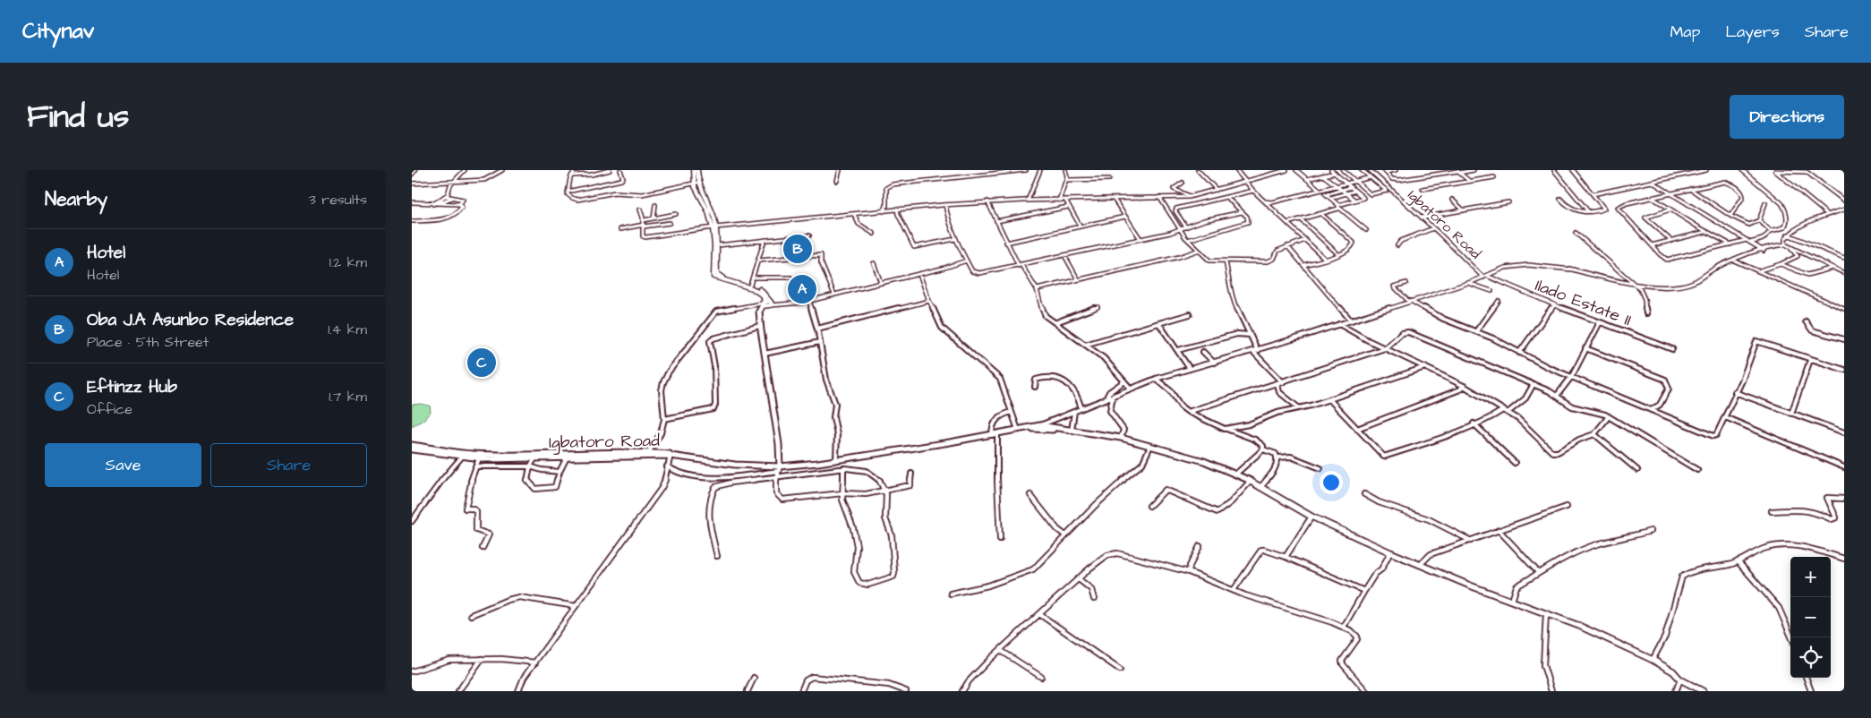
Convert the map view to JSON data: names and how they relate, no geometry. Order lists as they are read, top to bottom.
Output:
{
  "streets": {
    "street": ["Igbatoro Road", "Ilado Estate II"]
  },
  "crossings": [
    ["Igbatoro Road", "Ilado Estate II"]
  ],
  "page": {
    "header": "Citynav",
    "nav": ["Map", "Layers", "Share"],
    "title": "Find us",
    "buttons": [
      "Directions",
      ["Save", "Share"]
    ],
    "heading": ["Nearby", "3 results"],
    "list": [
      {
        "mark": "A",
        "name": "Hotel",
        "note": "Hotel",
        "value": "1.2 km"
      },
      {
        "mark": "B",
        "name": "Oba J.A Asunbo Residence",
        "note": "Place · 5th Street",
        "value": "1.4 km"
      },
      {
        "mark": "C",
        "name": "Eftinzz Hub",
        "note": "Office",
        "value": "1.7 km"
      }
    ],
    "pins": ["B", "A", "C"],
    "map_buttons": ["+", "−"]
  }
}
